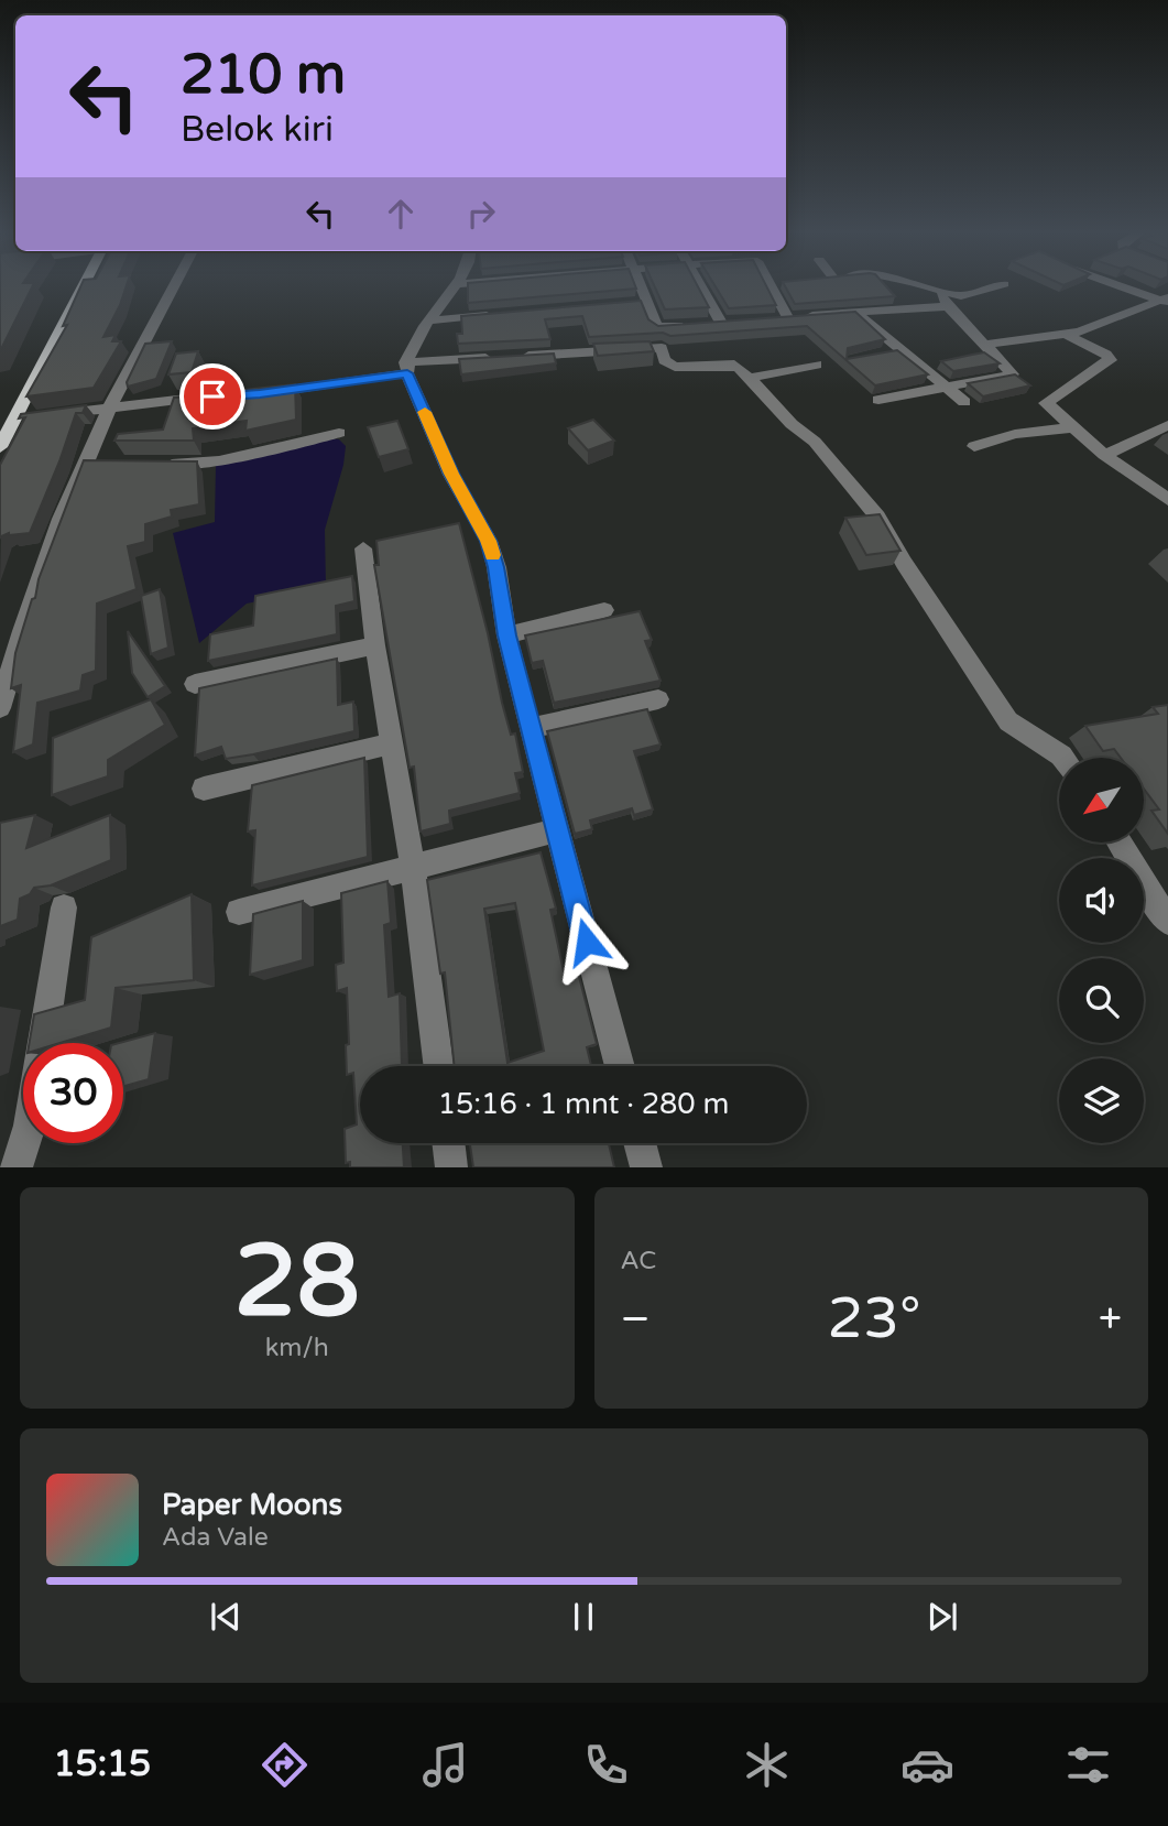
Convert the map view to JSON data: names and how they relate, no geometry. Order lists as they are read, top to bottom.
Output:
{
  "north": "bottom left",
  "page": {
    "turn": ["210 m", "Belok kiri"],
    "limit": "30",
    "trip": "15:16 · 1 mnt · 280 m",
    "tile": [
      ["28", "km/h"],
      "AC"
    ],
    "heat": ["−", "23°", "+"],
    "song": ["Paper Moons", "Ada Vale"],
    "tabs": "15:15"
  }
}
